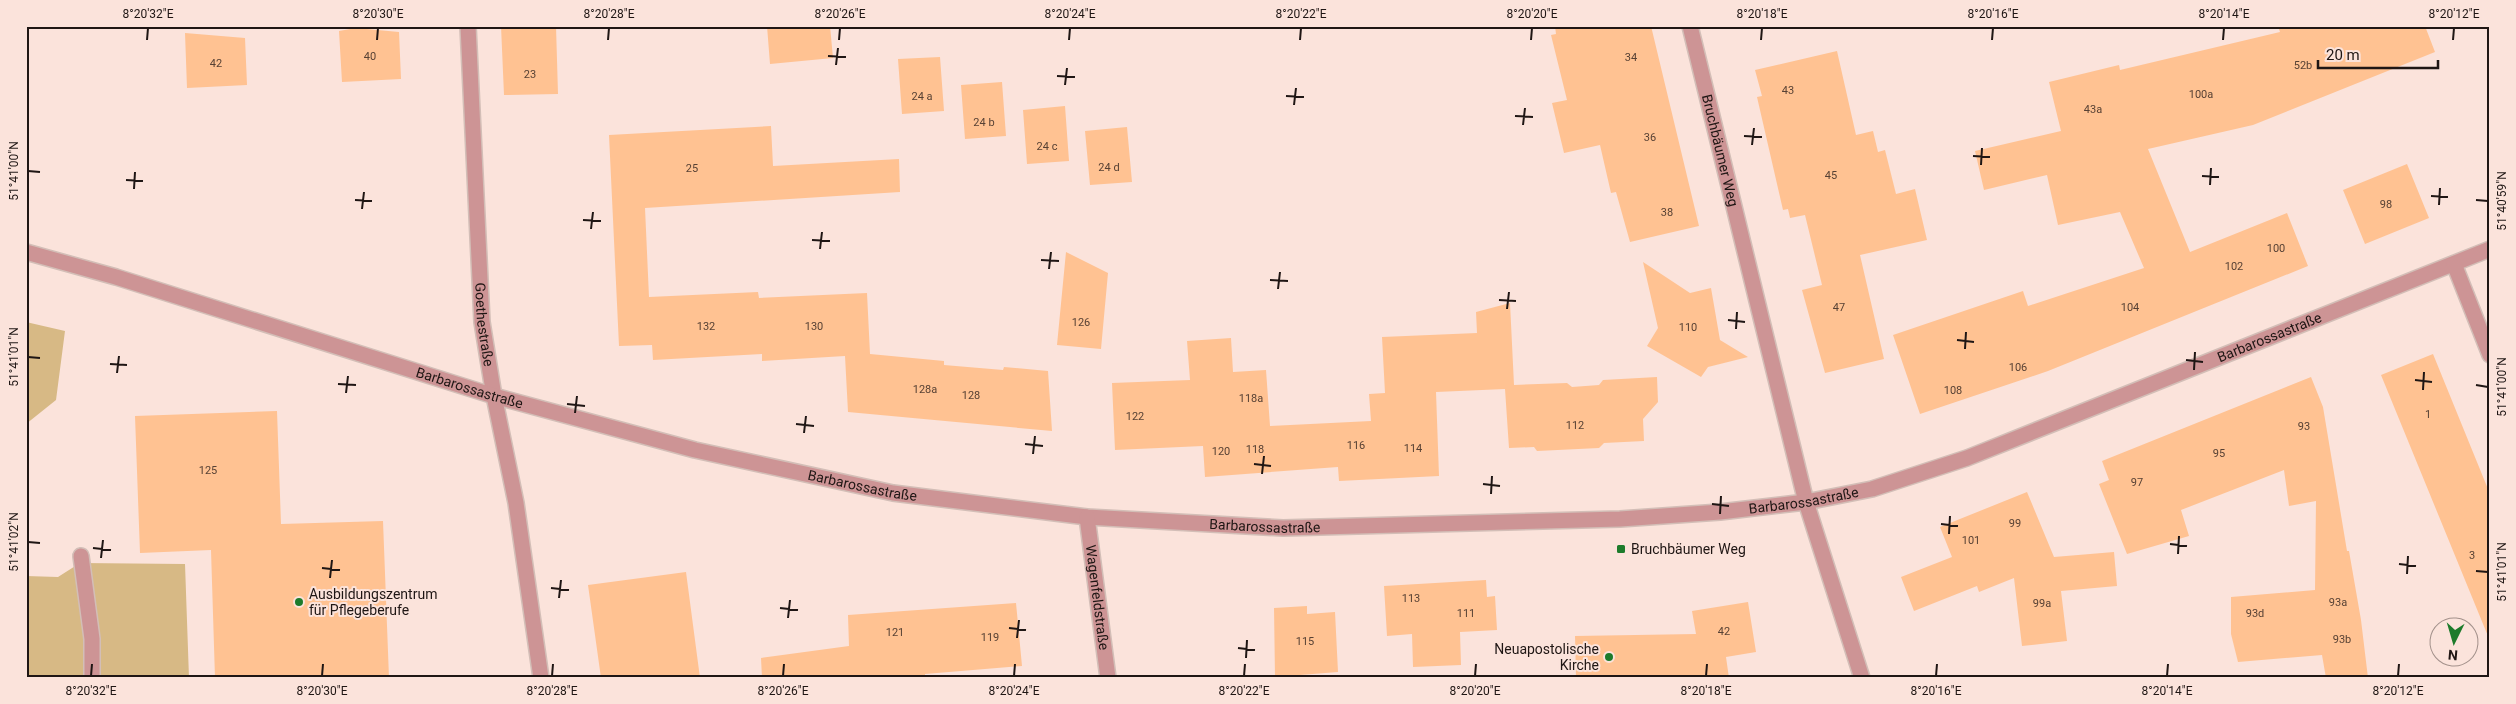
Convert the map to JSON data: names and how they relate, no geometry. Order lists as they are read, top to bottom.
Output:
{
  "streets": {
    "street": [
      "Bruchbäumer Weg",
      "Goethestraße",
      "Barbarossastraße",
      "Wagenfeldstraße"
    ]
  },
  "crossings": [
    ["Bruchbäumer Weg", "Barbarossastraße"],
    ["Goethestraße", "Barbarossastraße"],
    ["Barbarossastraße", "Wagenfeldstraße"]
  ],
  "places": {
    "transit": ["Bruchbäumer Weg"],
    "other": ["Ausbildungszentrum für Pflegeberufe", "Neuapostolische Kirche"]
  },
  "house_numbers": [
    "40",
    "34",
    "42",
    "52b",
    "23",
    "43",
    "100a",
    "24 a",
    "43a",
    "24 b",
    "36",
    "24 c",
    "24 d",
    "25",
    "45",
    "98",
    "38",
    "100",
    "102",
    "47",
    "104",
    "126",
    "132",
    "130",
    "110",
    "106",
    "128a",
    "108",
    "128",
    "118a",
    "1",
    "122",
    "112",
    "93",
    "116",
    "114",
    "118",
    "120",
    "95",
    "125",
    "97",
    "99",
    "101",
    "3",
    "113",
    "93a",
    "99a",
    "111",
    "93d",
    "42",
    "121",
    "119",
    "93b",
    "115"
  ],
  "scale_bar": "20 m",
  "north": "bottom",
  "coordinates": [
    "8°20'32\"E",
    "8°20'30\"E",
    "8°20'28\"E",
    "8°20'26\"E",
    "8°20'24\"E",
    "8°20'22\"E",
    "8°20'20\"E",
    "8°20'18\"E",
    "8°20'16\"E",
    "8°20'14\"E",
    "8°20'12\"E",
    "51°41'00\"N",
    "51°40'59\"N",
    "51°41'01\"N",
    "51°41'02\"N"
  ]
}
